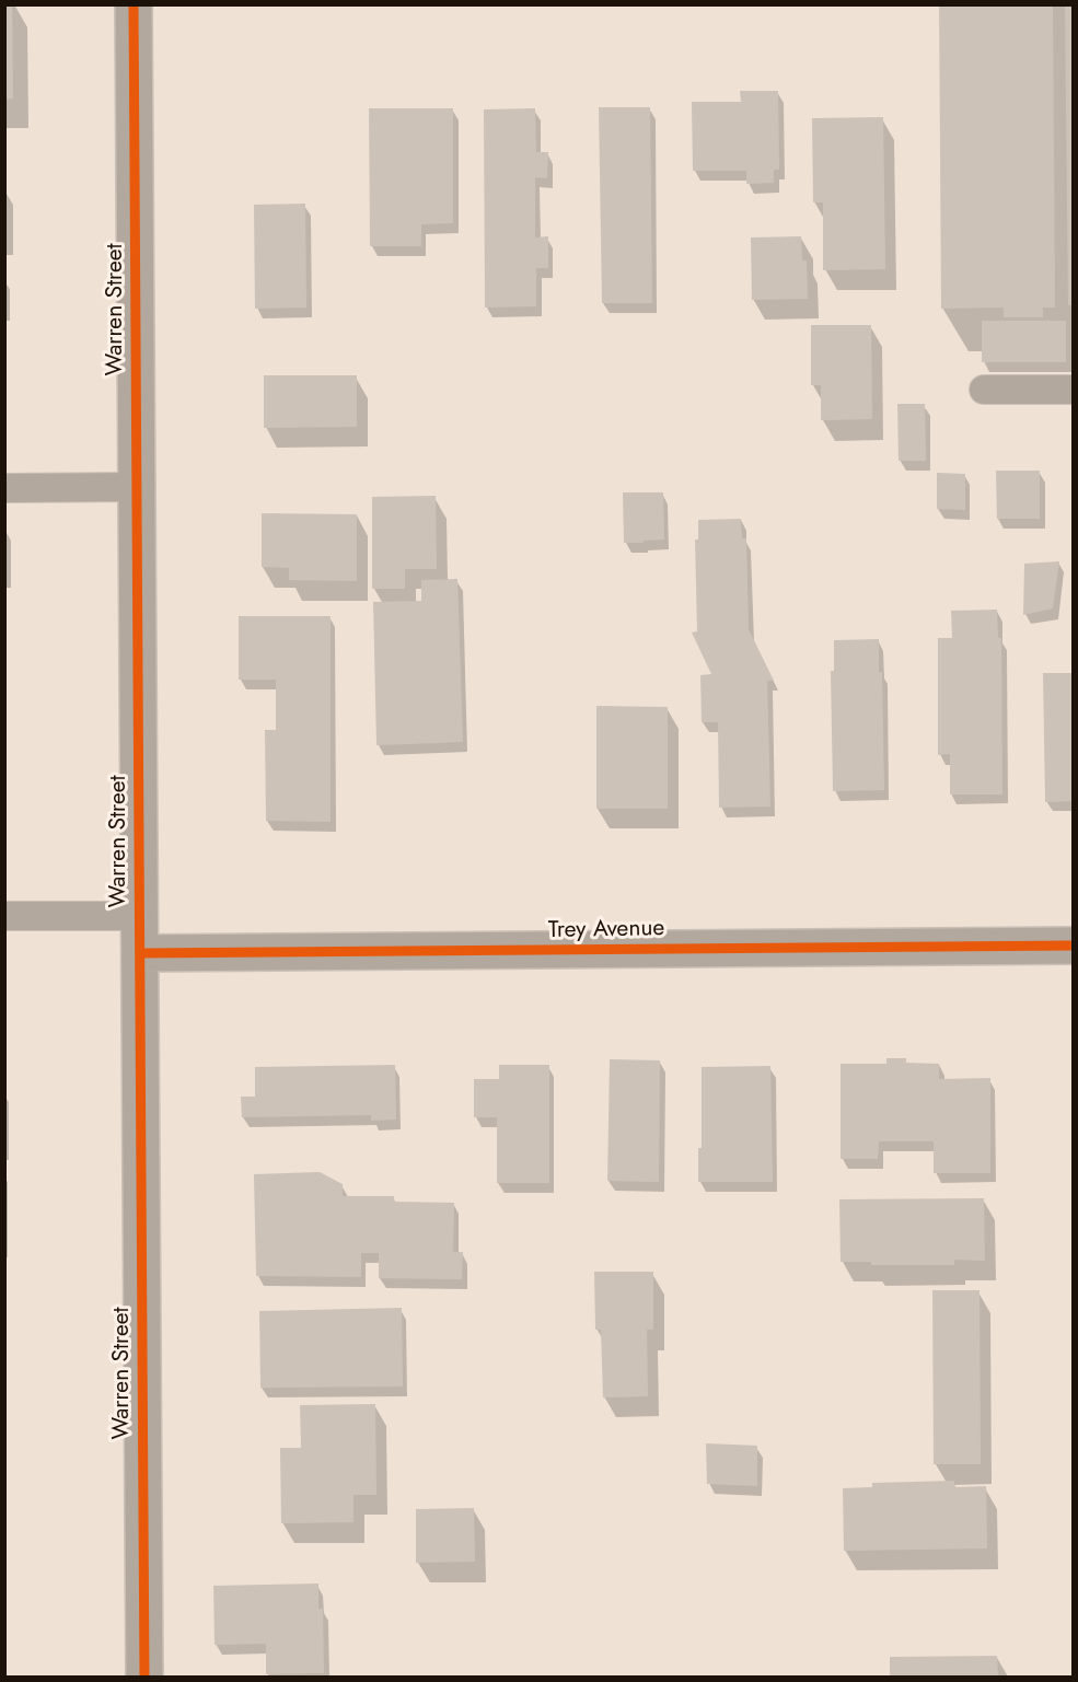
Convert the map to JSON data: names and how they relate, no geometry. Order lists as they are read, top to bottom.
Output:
{
  "streets": {
    "street": ["Warren Street", "Trey Avenue"]
  },
  "crossings": [
    ["Warren Street", "Trey Avenue"]
  ]
}
